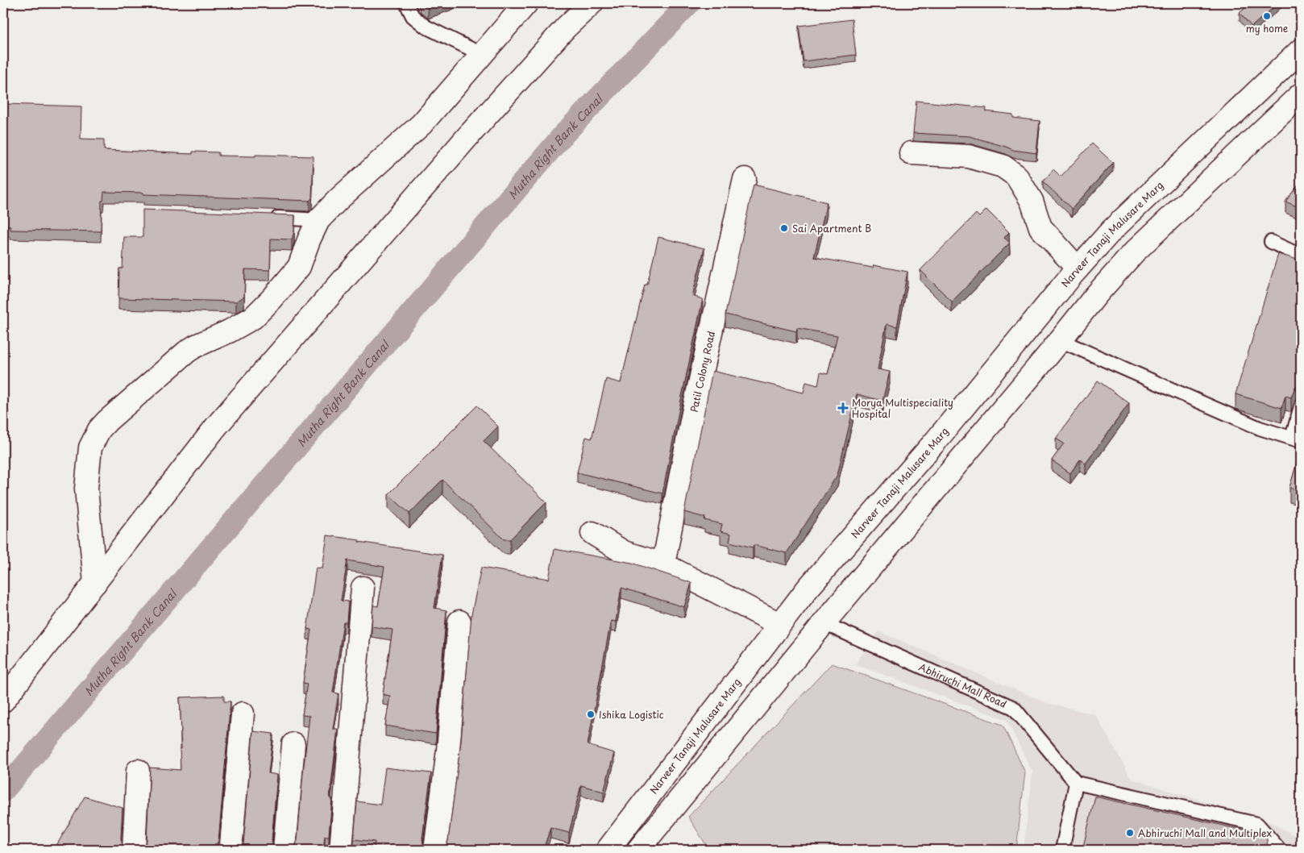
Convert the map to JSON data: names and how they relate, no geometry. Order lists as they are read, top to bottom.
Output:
{
  "streets": {
    "street": ["Narveer Tanaji Malusare Marg", "Patil Colony Road"],
    "lane": ["Abhiruchi Mall Road"]
  },
  "water": ["Mutha Right Bank Canal"],
  "places": {
    "other": [
      "my home",
      "Sai Apartment B",
      "Ishika Logistic",
      "Abhiruchi Mall and Multiplex"
    ],
    "health": ["Morya Multispeciality Hospital"]
  }
}
